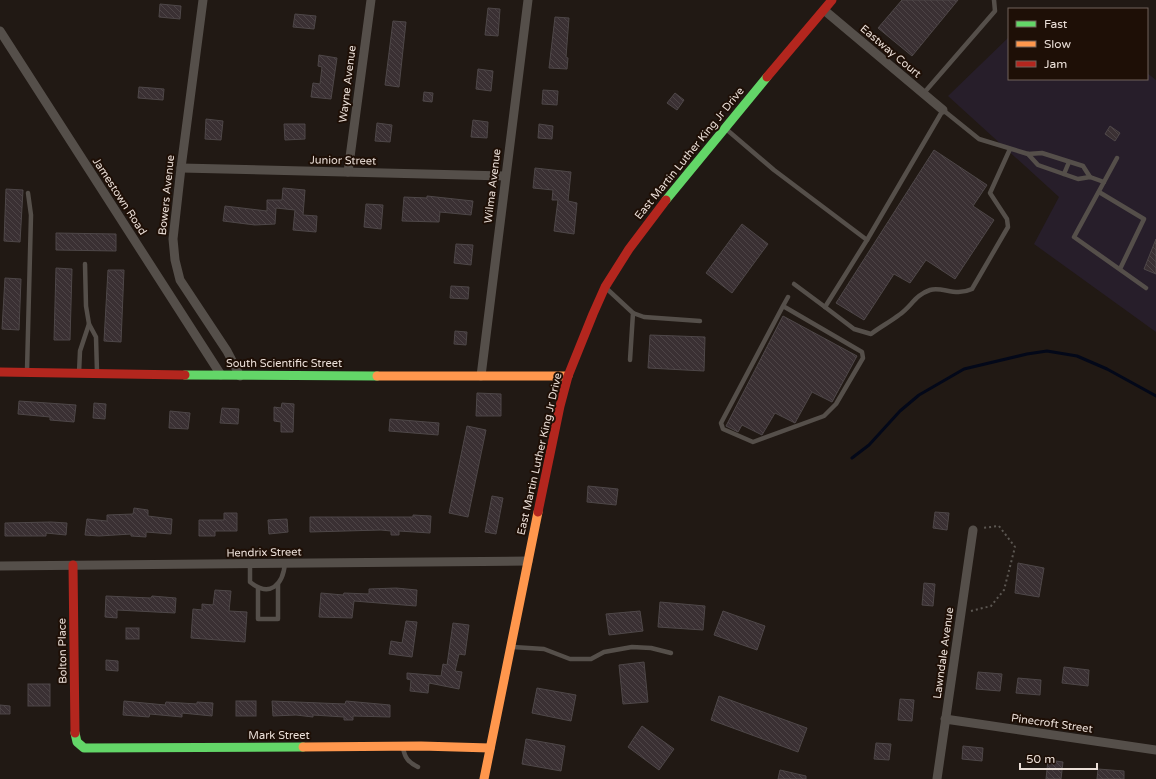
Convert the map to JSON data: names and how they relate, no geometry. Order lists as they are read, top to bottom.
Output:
{
  "streets": {
    "street": [
      "Eastway Court",
      "Wayne Avenue",
      "East Martin Luther King Jr Drive",
      "Junior Street",
      "Wilma Avenue",
      "Bowers Avenue",
      "Jamestown Road",
      "South Scientific Street",
      "Hendrix Street",
      "Bolton Place",
      "Lawndale Avenue",
      "Pinecroft Street",
      "Mark Street"
    ]
  },
  "crossings": [
    ["Eastway Court", "East Martin Luther King Jr Drive"],
    ["Wayne Avenue", "Junior Street"],
    ["East Martin Luther King Jr Drive", "South Scientific Street"],
    ["East Martin Luther King Jr Drive", "Hendrix Street"],
    ["East Martin Luther King Jr Drive", "Mark Street"],
    ["Junior Street", "Wilma Avenue"],
    ["Junior Street", "Bowers Avenue"],
    ["Wilma Avenue", "South Scientific Street"],
    ["Bowers Avenue", "South Scientific Street"],
    ["Jamestown Road", "South Scientific Street"],
    ["Hendrix Street", "Bolton Place"],
    ["Bolton Place", "Mark Street"],
    ["Lawndale Avenue", "Pinecroft Street"]
  ],
  "legend": ["Fast", "Slow", "Jam"],
  "scale_bar": "50 m"
}
